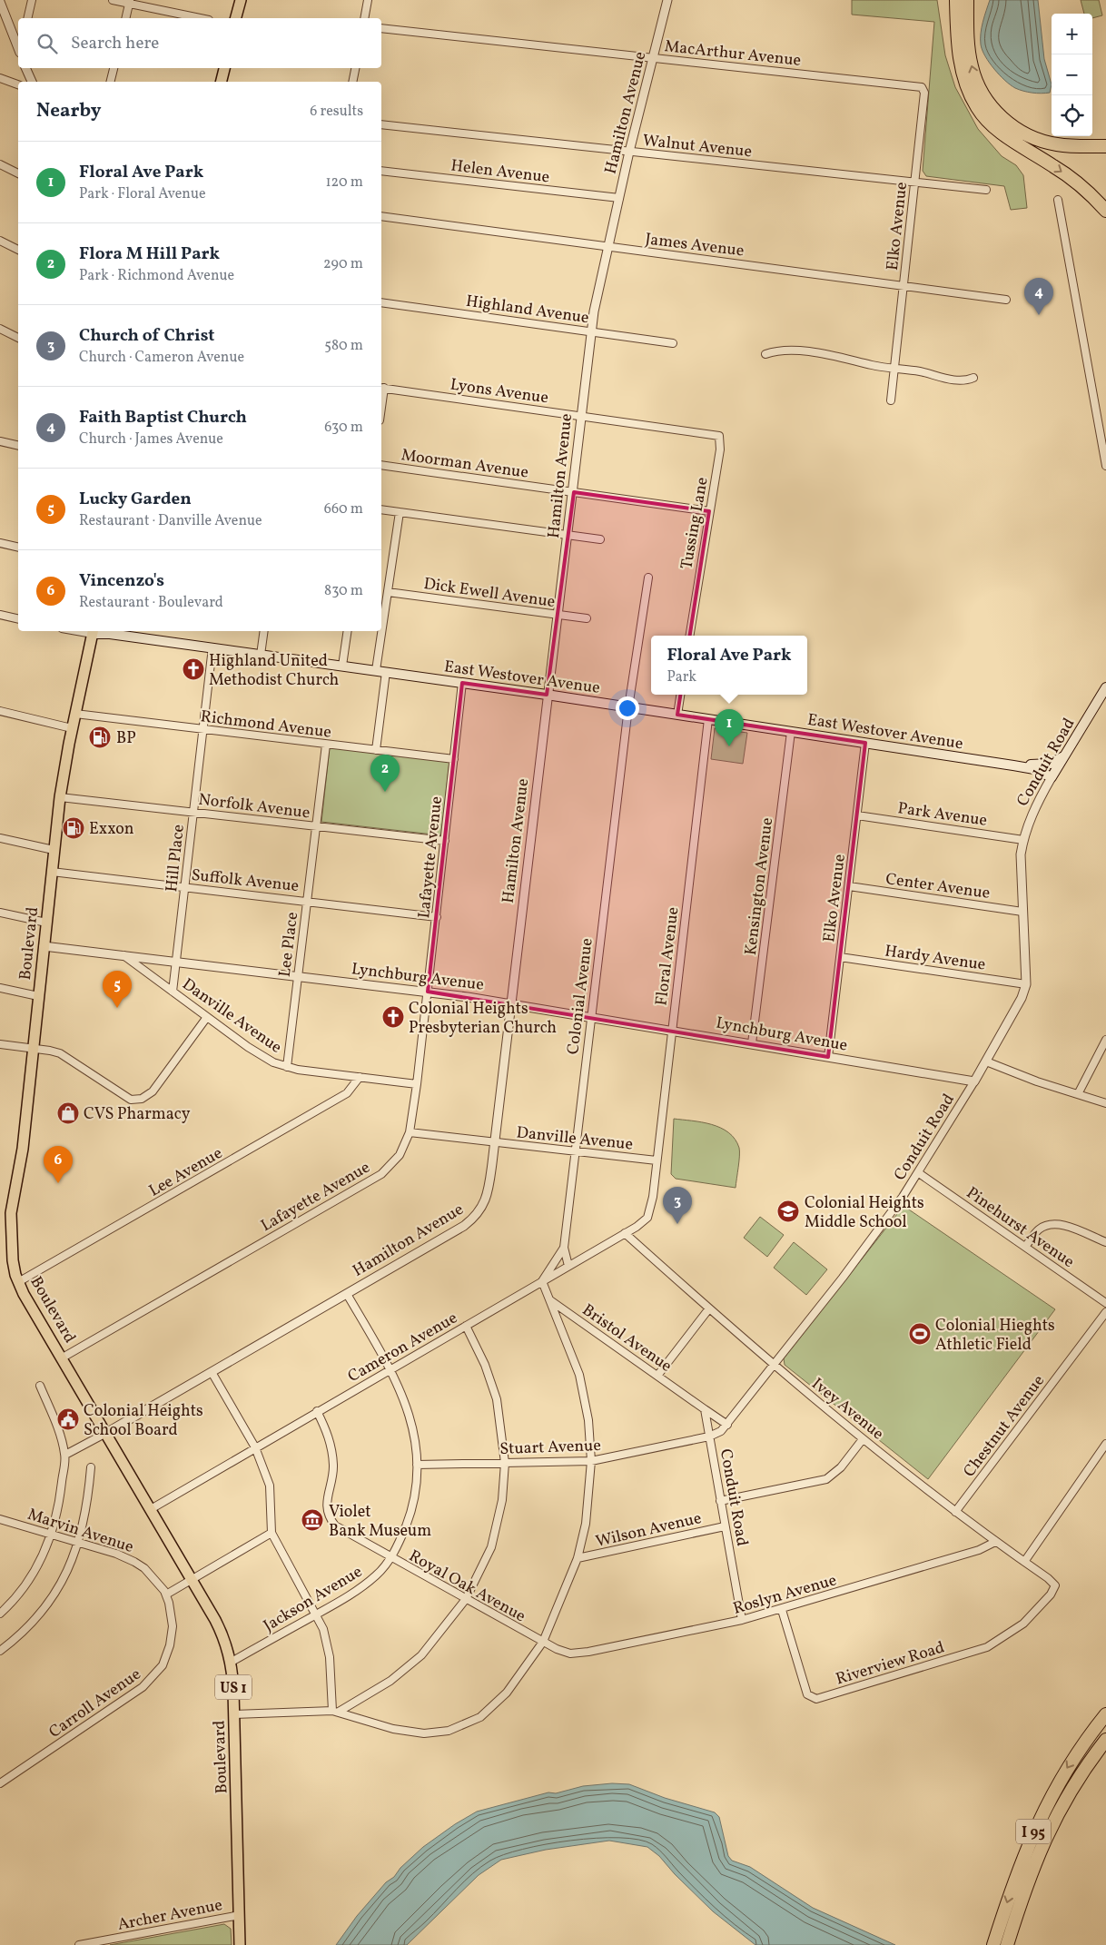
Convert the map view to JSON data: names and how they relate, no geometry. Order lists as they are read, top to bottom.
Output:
{
  "streets": {
    "highway": ["I 95"],
    "main road": [
      "East Westover Avenue",
      "Conduit Road",
      "Boulevard",
      "US 1"
    ],
    "street": [
      "MacArthur Avenue",
      "Hamilton Avenue",
      "Walnut Avenue",
      "Helen Avenue",
      "Elko Avenue",
      "James Avenue",
      "Highland Avenue",
      "Lyons Avenue",
      "Moorman Avenue",
      "Tussing Lane",
      "Dick Ewell Avenue",
      "Richmond Avenue",
      "Norfolk Avenue",
      "Park Avenue",
      "Lafayette Avenue",
      "Hill Place",
      "Suffolk Avenue",
      "Center Avenue",
      "Kensington Avenue",
      "Lee Place",
      "Floral Avenue",
      "Hardy Avenue",
      "Lynchburg Avenue",
      "Colonial Avenue",
      "Danville Avenue",
      "Lee Avenue",
      "Pinehurst Avenue",
      "Bristol Avenue",
      "Cameron Avenue",
      "Ivey Avenue",
      "Chestnut Avenue",
      "Stuart Avenue",
      "Wilson Avenue",
      "Marvin Avenue",
      "Royal Oak Avenue",
      "Roslyn Avenue",
      "Jackson Avenue",
      "Riverview Road",
      "Carroll Avenue",
      "Archer Avenue"
    ]
  },
  "crossings": [
    ["MacArthur Avenue", "Hamilton Avenue"],
    ["MacArthur Avenue", "Elko Avenue"],
    ["Hamilton Avenue", "Walnut Avenue"],
    ["Hamilton Avenue", "Helen Avenue"],
    ["Hamilton Avenue", "James Avenue"],
    ["Hamilton Avenue", "Highland Avenue"],
    ["Hamilton Avenue", "Lyons Avenue"],
    ["Hamilton Avenue", "Moorman Avenue"],
    ["Hamilton Avenue", "Dick Ewell Avenue"],
    ["Hamilton Avenue", "East Westover Avenue"],
    ["Hamilton Avenue", "Boulevard"],
    ["Hamilton Avenue", "Lynchburg Avenue"],
    ["Hamilton Avenue", "Danville Avenue"],
    ["Hamilton Avenue", "Jackson Avenue"],
    ["Walnut Avenue", "Elko Avenue"],
    ["Elko Avenue", "James Avenue"],
    ["Elko Avenue", "East Westover Avenue"],
    ["Elko Avenue", "Park Avenue"],
    ["Elko Avenue", "Center Avenue"],
    ["Elko Avenue", "Hardy Avenue"],
    ["Elko Avenue", "Lynchburg Avenue"],
    ["Lyons Avenue", "Tussing Lane"],
    ["Moorman Avenue", "Tussing Lane"],
    ["East Westover Avenue", "Conduit Road"],
    ["East Westover Avenue", "Lafayette Avenue"],
    ["East Westover Avenue", "Hill Place"],
    ["East Westover Avenue", "Kensington Avenue"],
    ["East Westover Avenue", "Boulevard"],
    ["East Westover Avenue", "Floral Avenue"],
    ["East Westover Avenue", "Colonial Avenue"],
    ["Richmond Avenue", "Lafayette Avenue"],
    ["Richmond Avenue", "Hill Place"],
    ["Richmond Avenue", "Boulevard"],
    ["Richmond Avenue", "Lee Place"],
    ["Conduit Road", "Park Avenue"],
    ["Conduit Road", "Center Avenue"],
    ["Conduit Road", "Hardy Avenue"],
    ["Conduit Road", "Lynchburg Avenue"],
    ["Conduit Road", "Pinehurst Avenue"],
    ["Conduit Road", "Bristol Avenue"],
    ["Conduit Road", "Ivey Avenue"],
    ["Conduit Road", "Stuart Avenue"],
    ["Conduit Road", "Wilson Avenue"],
    ["Conduit Road", "Roslyn Avenue"],
    ["Norfolk Avenue", "Lafayette Avenue"],
    ["Norfolk Avenue", "Hill Place"],
    ["Norfolk Avenue", "Boulevard"],
    ["Norfolk Avenue", "Lee Place"],
    ["Lafayette Avenue", "Suffolk Avenue"],
    ["Lafayette Avenue", "Boulevard"],
    ["Lafayette Avenue", "Lynchburg Avenue"],
    ["Lafayette Avenue", "Danville Avenue"],
    ["Hill Place", "Suffolk Avenue"],
    ["Hill Place", "Lynchburg Avenue"],
    ["Hill Place", "Danville Avenue"],
    ["Suffolk Avenue", "Boulevard"],
    ["Suffolk Avenue", "Lee Place"],
    ["Kensington Avenue", "Lynchburg Avenue"],
    ["Boulevard", "Lynchburg Avenue"],
    ["Boulevard", "Lee Avenue"],
    ["Boulevard", "Cameron Avenue"],
    ["Boulevard", "Jackson Avenue"],
    ["Boulevard", "Archer Avenue"],
    ["Lee Place", "Lynchburg Avenue"],
    ["Lee Place", "Danville Avenue"],
    ["Floral Avenue", "Lynchburg Avenue"],
    ["Floral Avenue", "Danville Avenue"],
    ["Floral Avenue", "Cameron Avenue"],
    ["Lynchburg Avenue", "Colonial Avenue"],
    ["Lynchburg Avenue", "Danville Avenue"],
    ["Colonial Avenue", "Danville Avenue"],
    ["Colonial Avenue", "Cameron Avenue"],
    ["Danville Avenue", "Lee Avenue"],
    ["Cameron Avenue", "Ivey Avenue"],
    ["Cameron Avenue", "Royal Oak Avenue"],
    ["Cameron Avenue", "Jackson Avenue"],
    ["Ivey Avenue", "Chestnut Avenue"],
    ["Ivey Avenue", "Roslyn Avenue"],
    ["Ivey Avenue", "Riverview Road"],
    ["Stuart Avenue", "Jackson Avenue"],
    ["Marvin Avenue", "Carroll Avenue"],
    ["Royal Oak Avenue", "Roslyn Avenue"],
    ["Royal Oak Avenue", "Jackson Avenue"],
    ["Roslyn Avenue", "Riverview Road"]
  ],
  "places": {
    "church": ["Highland United Methodist Church", "Colonial Heights Presbyterian Church"],
    "fuel station": ["BP", "Exxon"],
    "shop": ["CVS Pharmacy"],
    "school or university": ["Colonial Heights Middle School"],
    "sports": ["Colonial Hieghts Athletic Field"],
    "public building": ["Colonial Heights School Board"],
    "museum": ["Violet Bank Museum"]
  },
  "page": {
    "map_buttons": ["+", "−"],
    "search": "Search here",
    "heading": ["Nearby", "6 results"],
    "list": [
      {
        "mark": "1",
        "name": "Floral Ave Park",
        "note": "Park · Floral Avenue",
        "value": "120 m"
      },
      {
        "mark": "2",
        "name": "Flora M Hill Park",
        "note": "Park · Richmond Avenue",
        "value": "290 m"
      },
      {
        "mark": "3",
        "name": "Church of Christ",
        "note": "Church · Cameron Avenue",
        "value": "580 m"
      },
      {
        "mark": "4",
        "name": "Faith Baptist Church",
        "note": "Church · James Avenue",
        "value": "630 m"
      },
      {
        "mark": "5",
        "name": "Lucky Garden",
        "note": "Restaurant · Danville Avenue",
        "value": "660 m"
      },
      {
        "mark": "6",
        "name": "Vincenzo's",
        "note": "Restaurant · Boulevard",
        "value": "830 m"
      }
    ],
    "pins": [
      "4",
      "1",
      "2",
      "5",
      "6",
      "3"
    ],
    "popup": ["Floral Ave Park", "Park"]
  }
}
